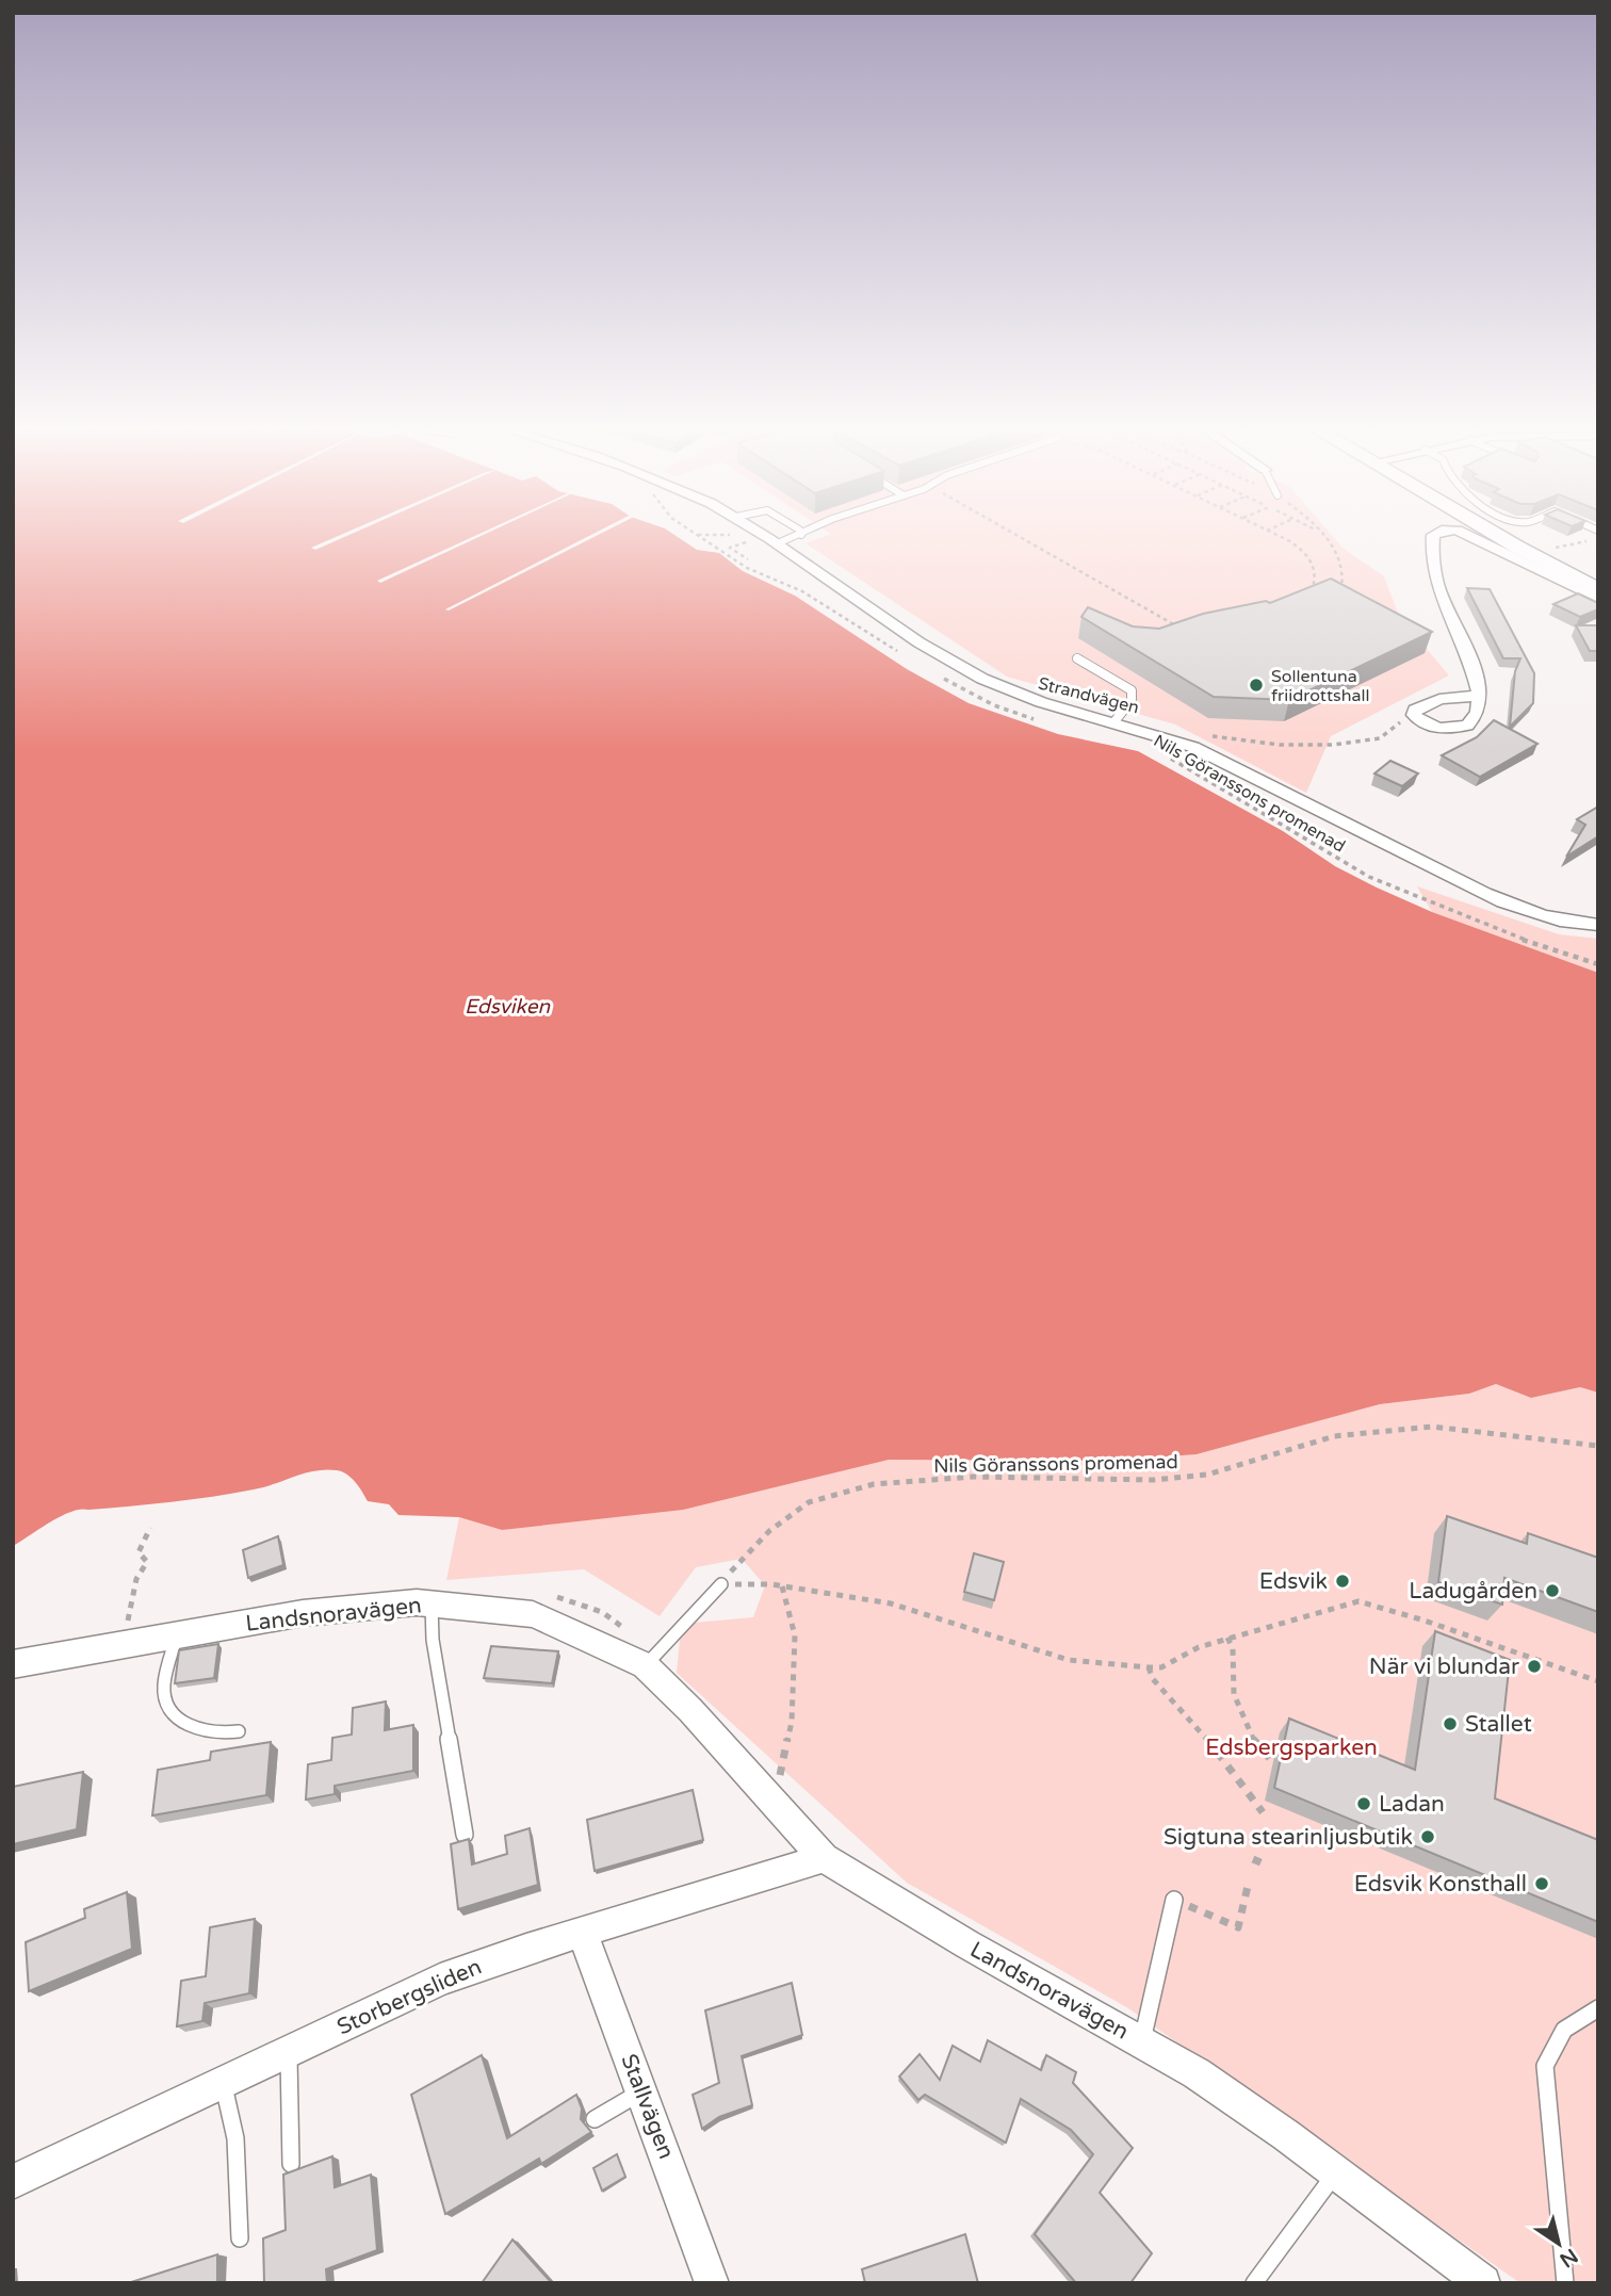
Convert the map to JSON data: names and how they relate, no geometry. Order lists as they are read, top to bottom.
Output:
{
  "streets": {
    "street": [
      "Strandvägen",
      "Landsnoravägen",
      "Storbergsliden",
      "Stallvägen"
    ],
    "path": ["Nils Göranssons promenad"]
  },
  "crossings": [
    ["Landsnoravägen", "Storbergsliden"],
    ["Storbergsliden", "Stallvägen"]
  ],
  "water": ["Edsviken"],
  "parks": ["Edsbergsparken"],
  "places": [
    "Sollentuna friidrottshall",
    "Edsvik",
    "Ladugården",
    "När vi blundar",
    "Stallet",
    "Ladan",
    "Sigtuna stearinljusbutik",
    "Edsvik Konsthall"
  ],
  "north": "bottom right"
}
